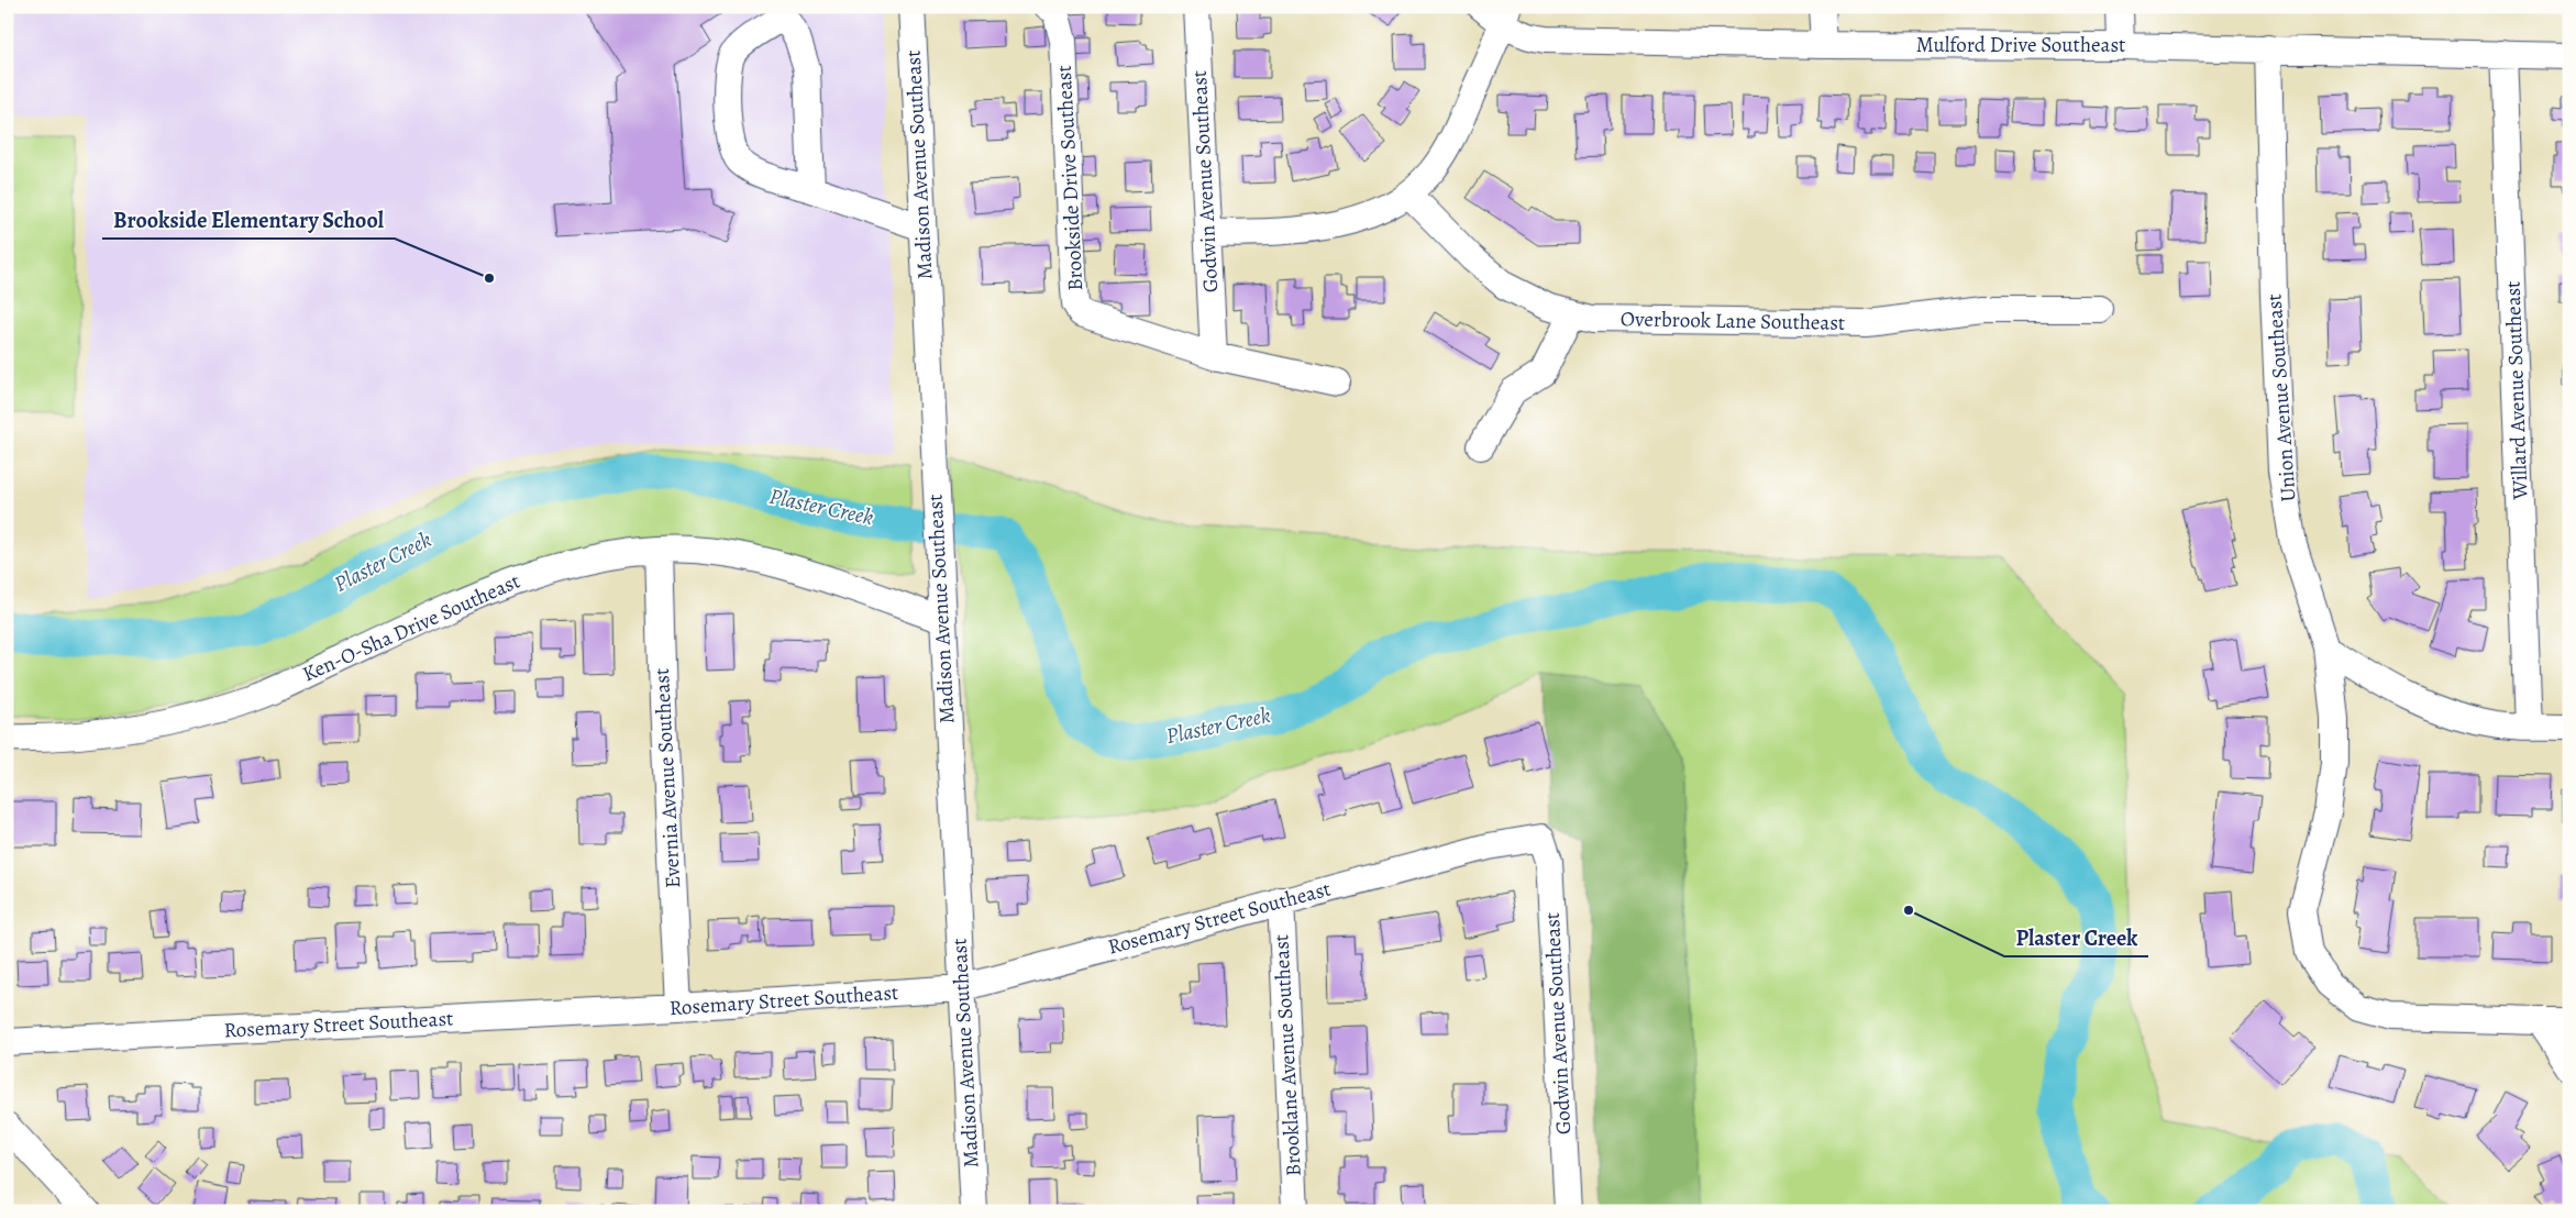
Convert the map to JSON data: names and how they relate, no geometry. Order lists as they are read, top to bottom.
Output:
{
  "streets": {
    "street": [
      "Mulford Drive Southeast",
      "Madison Avenue Southeast",
      "Brookside Drive Southeast",
      "Godwin Avenue Southeast",
      "Overbrook Lane Southeast",
      "Willard Avenue Southeast",
      "Union Avenue Southeast",
      "Ken-O-Sha Drive Southeast",
      "Evernia Avenue Southeast",
      "Rosemary Street Southeast",
      "Brooklane Avenue Southeast"
    ]
  },
  "crossings": [
    ["Mulford Drive Southeast", "Willard Avenue Southeast"],
    ["Mulford Drive Southeast", "Union Avenue Southeast"],
    ["Madison Avenue Southeast", "Ken-O-Sha Drive Southeast"],
    ["Madison Avenue Southeast", "Rosemary Street Southeast"],
    ["Brookside Drive Southeast", "Godwin Avenue Southeast"],
    ["Godwin Avenue Southeast", "Rosemary Street Southeast"],
    ["Ken-O-Sha Drive Southeast", "Evernia Avenue Southeast"],
    ["Evernia Avenue Southeast", "Rosemary Street Southeast"],
    ["Rosemary Street Southeast", "Brooklane Avenue Southeast"]
  ],
  "water": ["Plaster Creek"],
  "places": ["Brookside Elementary School", "Plaster Creek"]
}
